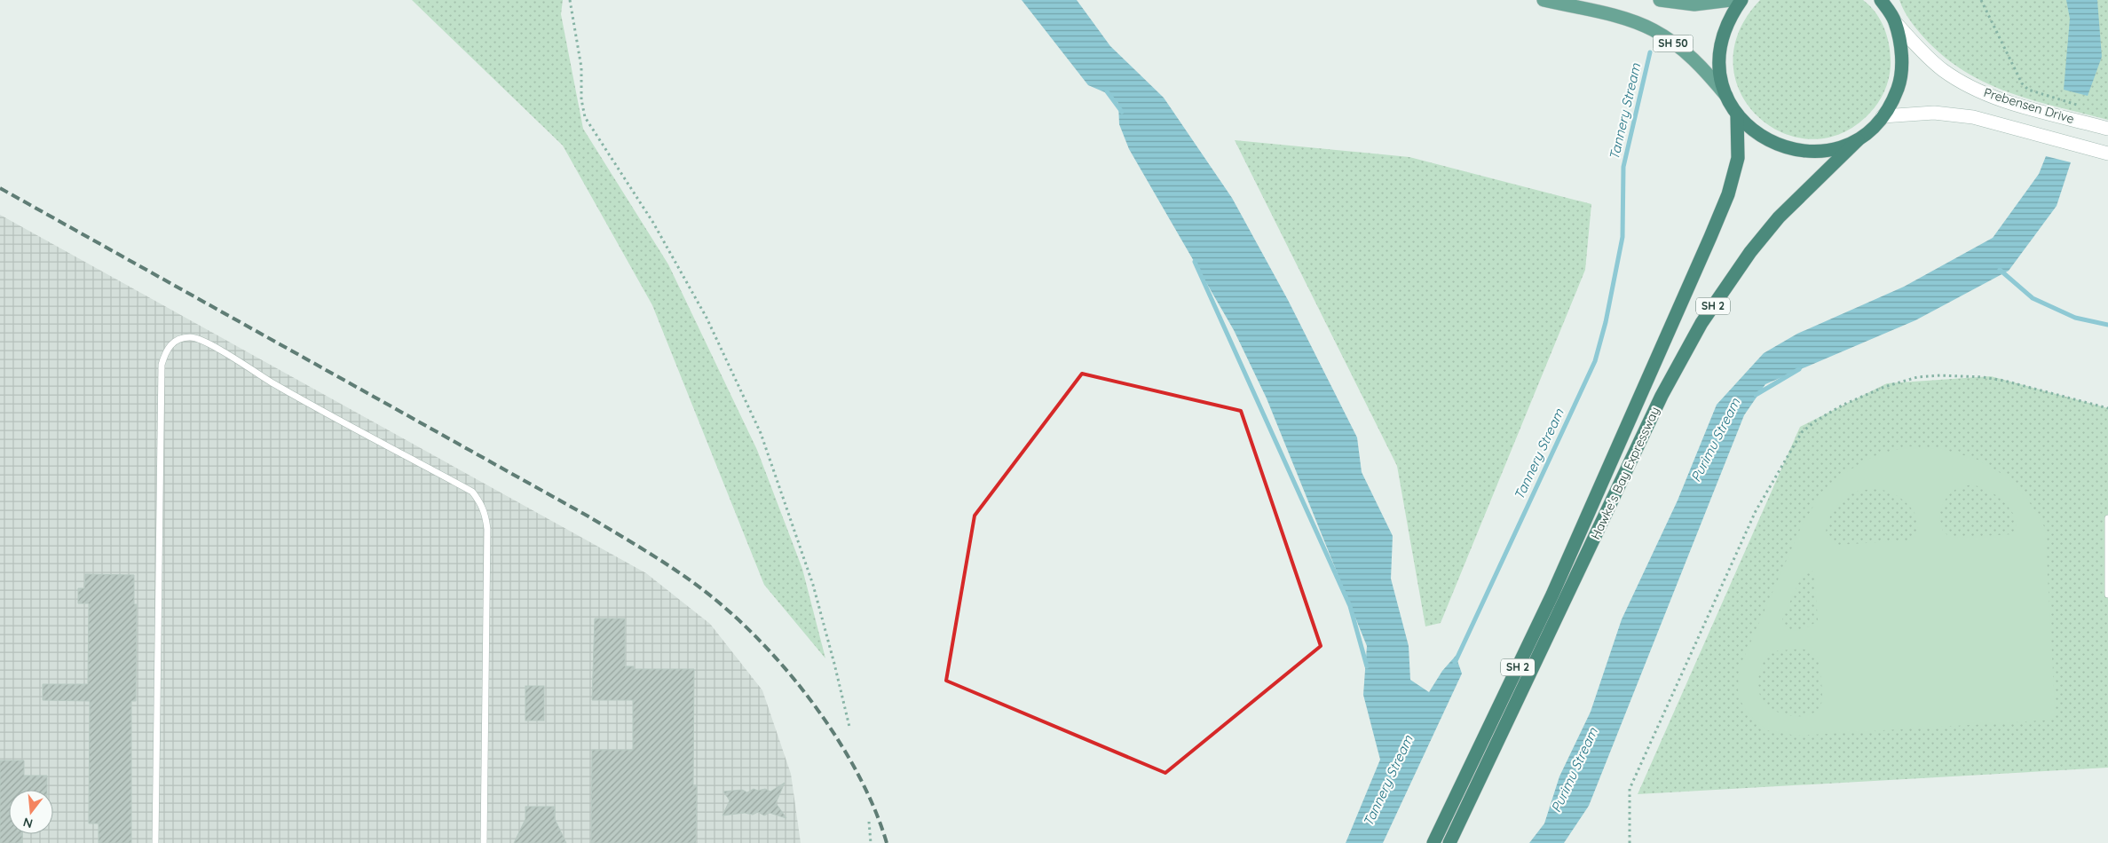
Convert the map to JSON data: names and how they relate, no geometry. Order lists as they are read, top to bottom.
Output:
{
  "streets": {
    "highway": ["SH 2", "Hawke's Bay Expressway"],
    "main road": ["SH 50", "Prebensen Drive"]
  },
  "crossings": [
    ["SH 50", "SH 2"],
    ["Prebensen Drive", "SH 2"],
    ["SH 2", "Hawke's Bay Expressway"]
  ],
  "water": ["Tannery Stream", "Purimu Stream"],
  "north": "bottom"
}
